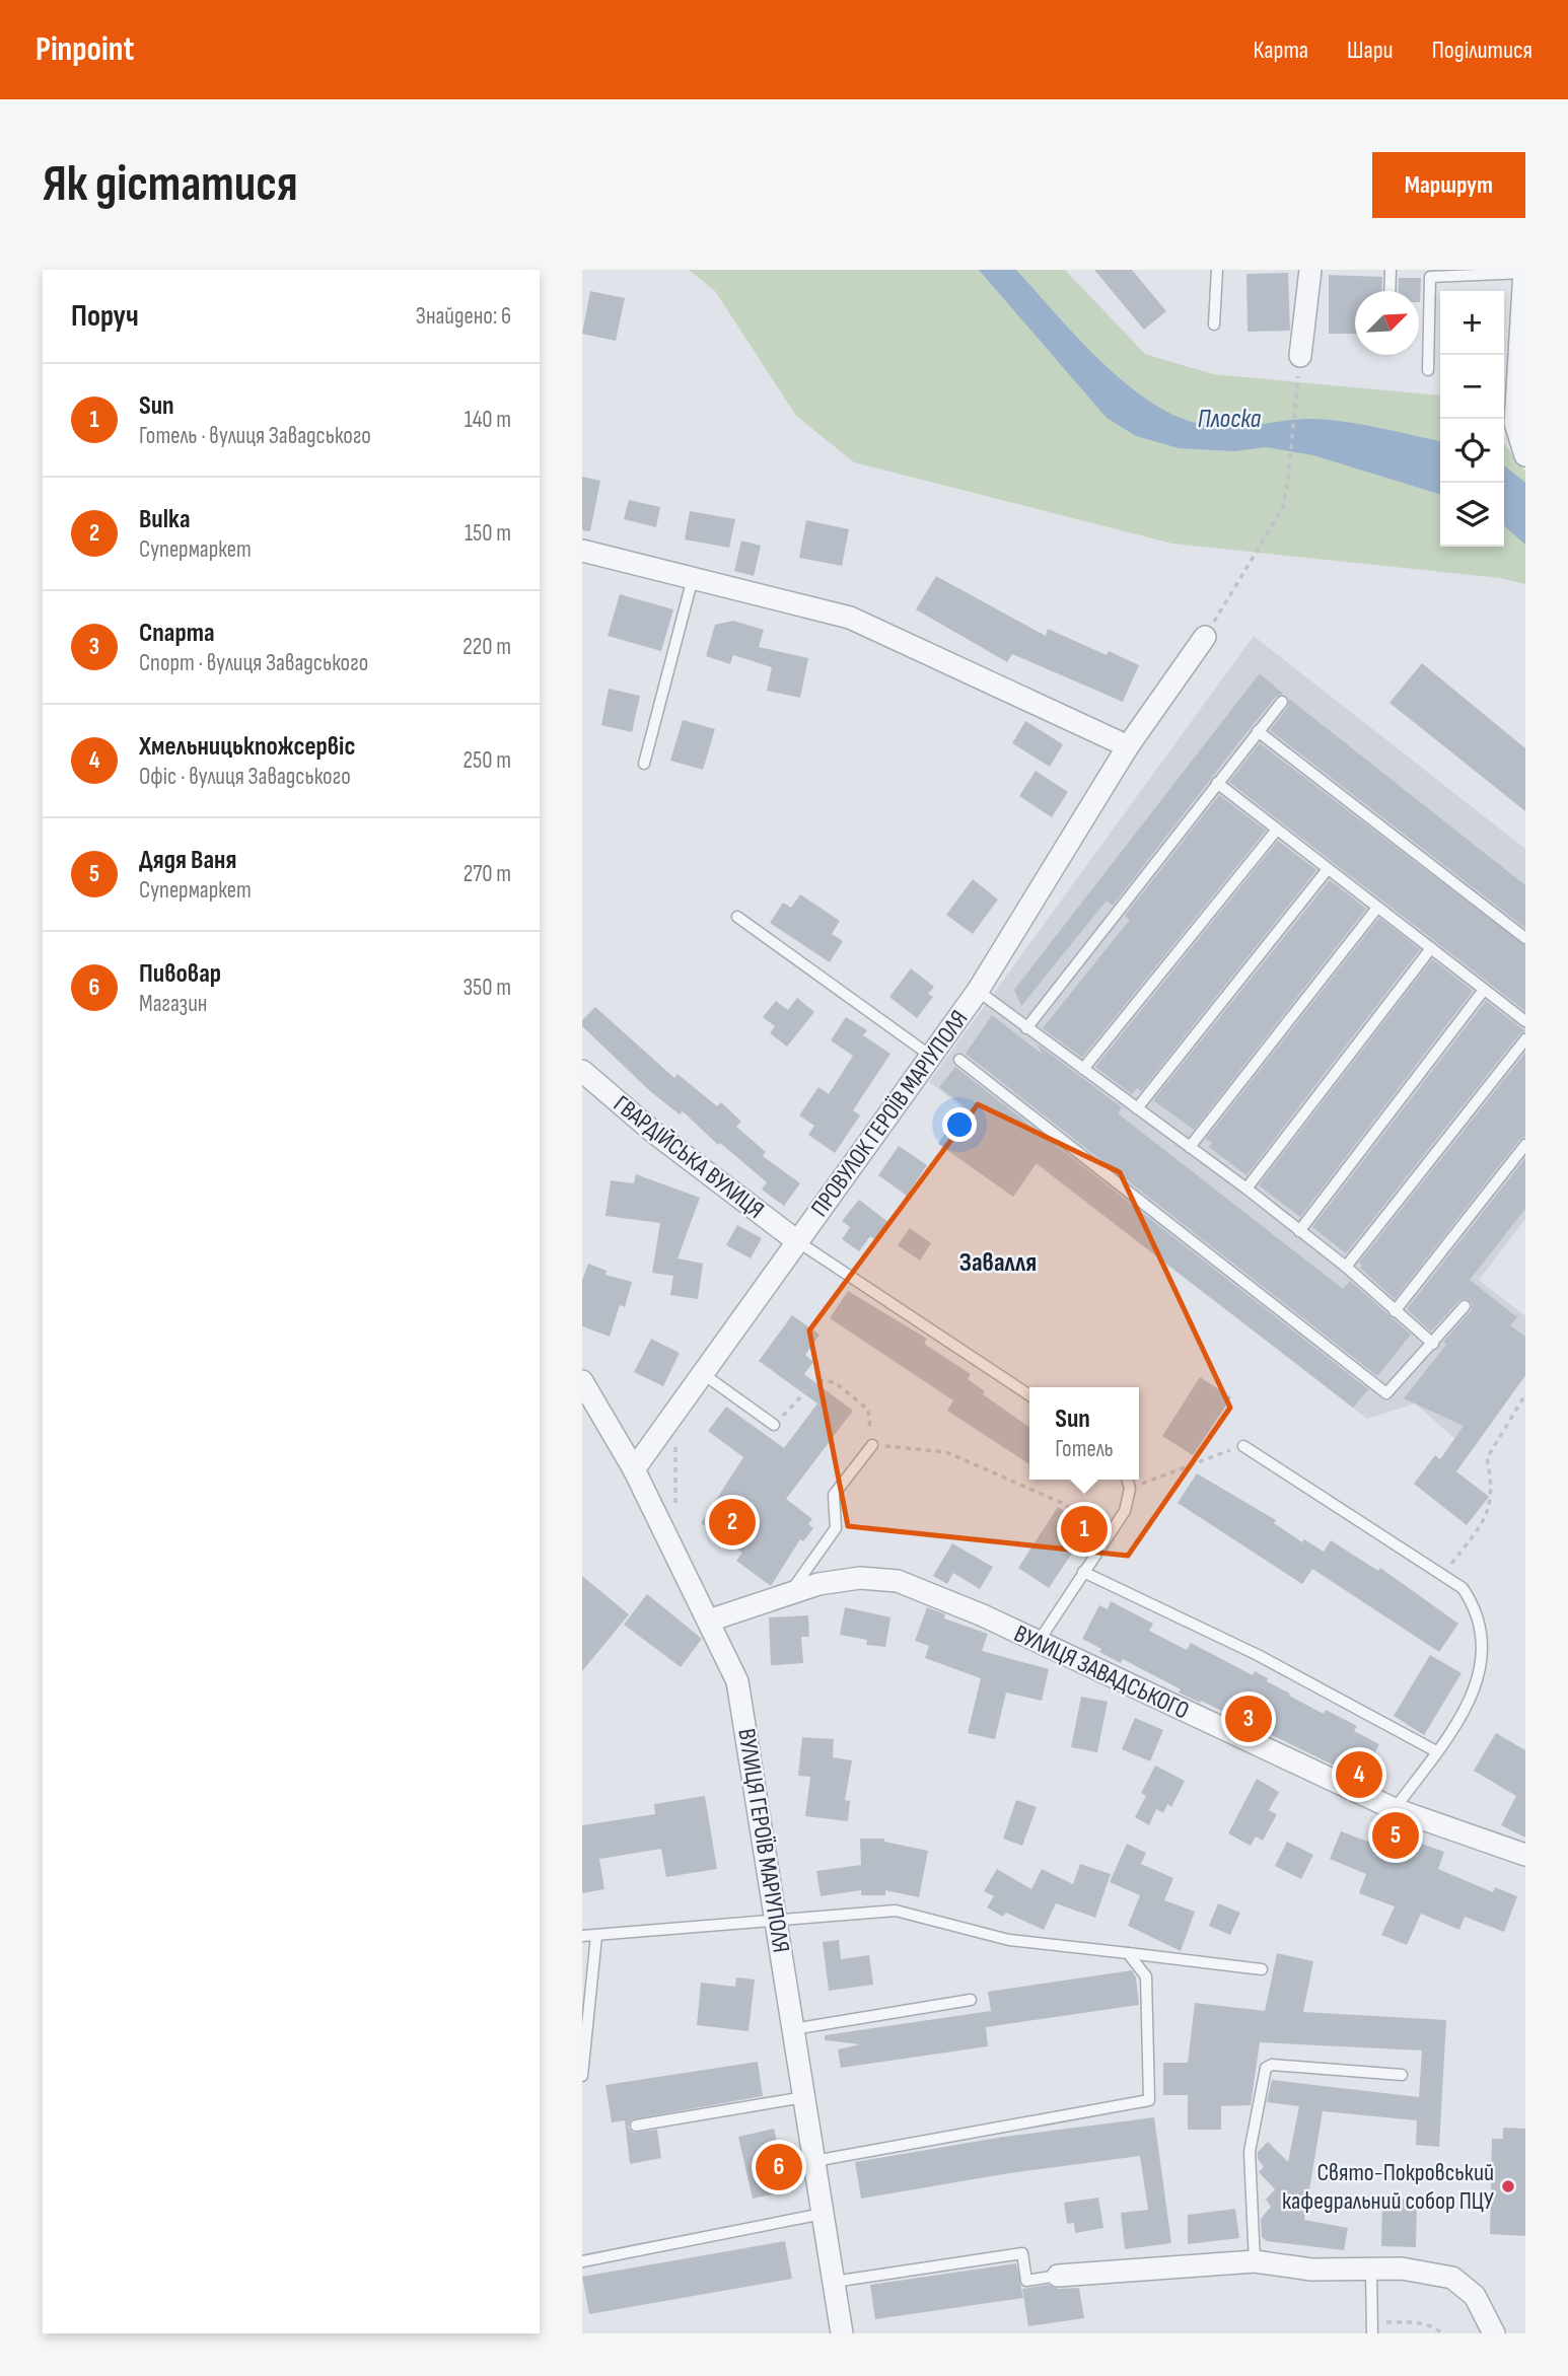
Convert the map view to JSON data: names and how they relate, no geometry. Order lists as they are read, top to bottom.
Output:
{
  "streets": {
    "street": [
      "ПРОВУЛОК ГЕРОЇВ МАРІУПОЛЯ",
      "ГВАРДІЙСЬКА ВУЛИЦЯ",
      "ВУЛИЦЯ ЗАВАДСЬКОГО",
      "ВУЛИЦЯ ГЕРОЇВ МАРІУПОЛЯ"
    ]
  },
  "crossings": [
    ["ПРОВУЛОК ГЕРОЇВ МАРІУПОЛЯ", "ГВАРДІЙСЬКА ВУЛИЦЯ"],
    ["ПРОВУЛОК ГЕРОЇВ МАРІУПОЛЯ", "ВУЛИЦЯ ГЕРОЇВ МАРІУПОЛЯ"],
    ["ВУЛИЦЯ ЗАВАДСЬКОГО", "ВУЛИЦЯ ГЕРОЇВ МАРІУПОЛЯ"]
  ],
  "districts": ["Завалля"],
  "water": ["Плоска"],
  "places": ["Свято-Покровський кафедральний собор ПЦУ"],
  "north": "top right",
  "page": {
    "header": "Pinpoint",
    "nav": ["Карта", "Шари", "Поділитися"],
    "buttons": "Маршрут",
    "title": "Як дістатися",
    "heading": ["Поруч", "Знайдено: 6"],
    "map_buttons": ["+", "−"],
    "list": [
      {
        "mark": "1",
        "name": "Sun",
        "note": "Готель · вулиця Завадського",
        "value": "140 m"
      },
      {
        "mark": "2",
        "name": "Bulka",
        "note": "Супермаркет",
        "value": "150 m"
      },
      {
        "mark": "3",
        "name": "Спарта",
        "note": "Спорт · вулиця Завадського",
        "value": "220 m"
      },
      {
        "mark": "4",
        "name": "Хмельницькпожсервіс",
        "note": "Офіс · вулиця Завадського",
        "value": "250 m"
      },
      {
        "mark": "5",
        "name": "Дядя Ваня",
        "note": "Супермаркет",
        "value": "270 m"
      },
      {
        "mark": "6",
        "name": "Пивовар",
        "note": "Магазин",
        "value": "350 m"
      }
    ],
    "popup": ["Sun", "Готель"],
    "pins": [
      "2",
      "1",
      "3",
      "4",
      "5",
      "6"
    ]
  }
}
